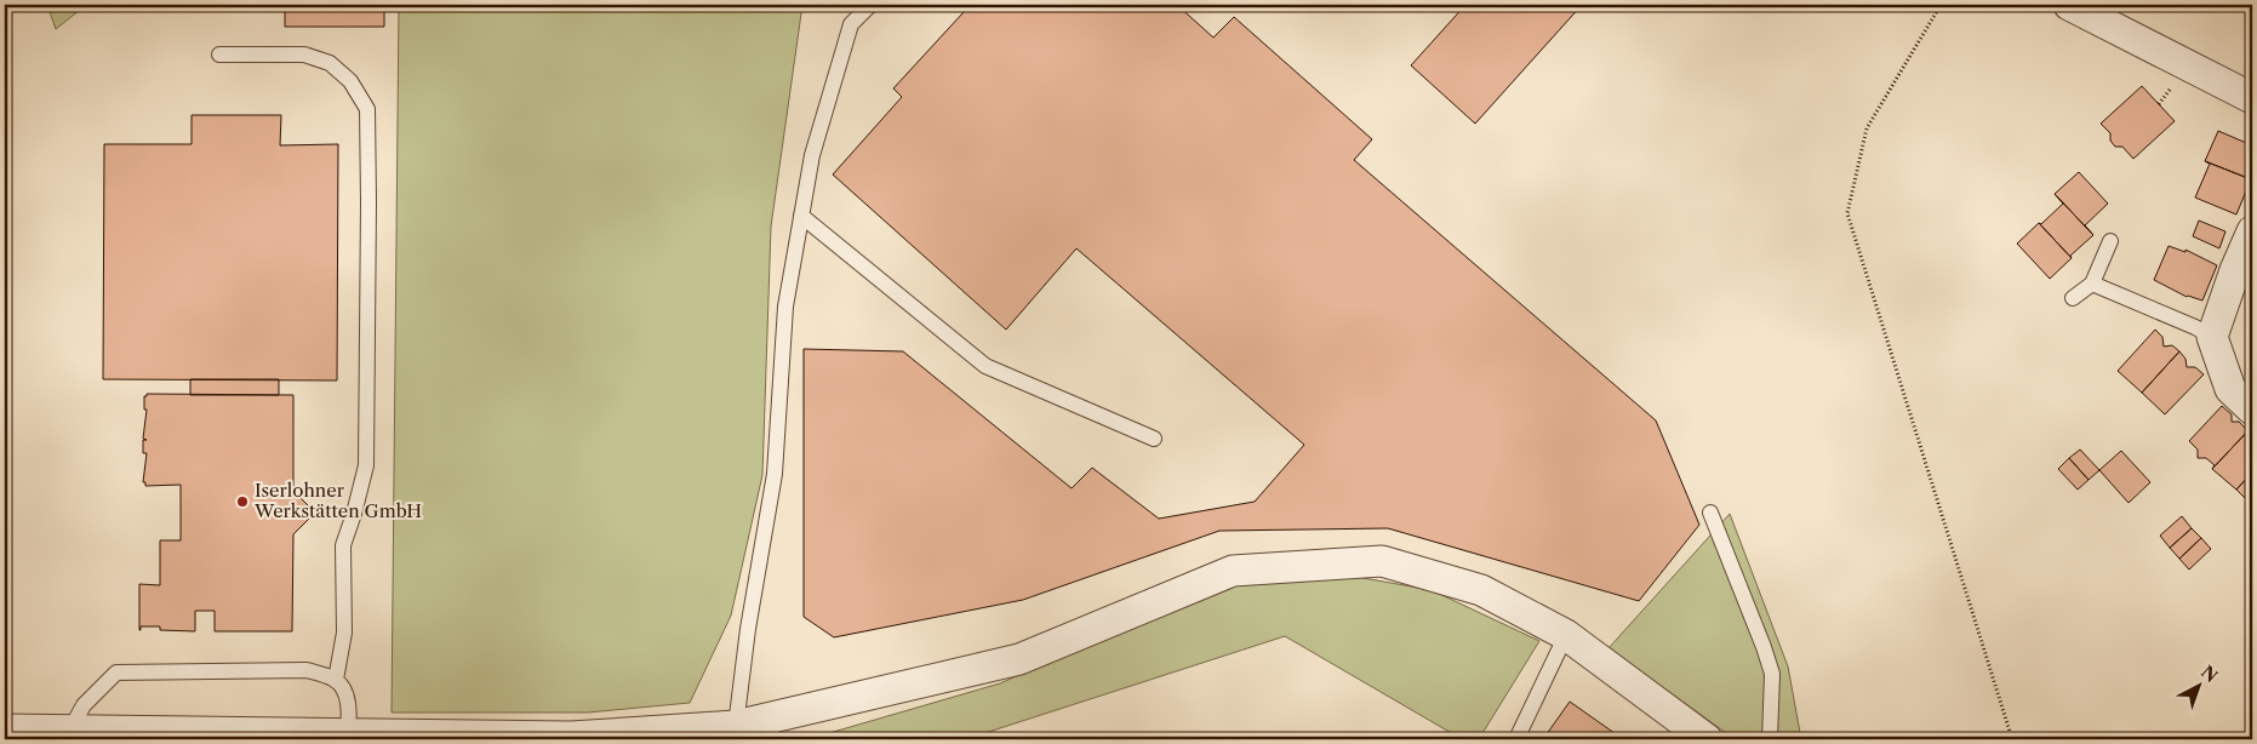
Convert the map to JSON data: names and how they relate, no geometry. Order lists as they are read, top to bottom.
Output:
{
  "places": ["Iserlohner Werkstätten GmbH"],
  "north": "top right"
}
